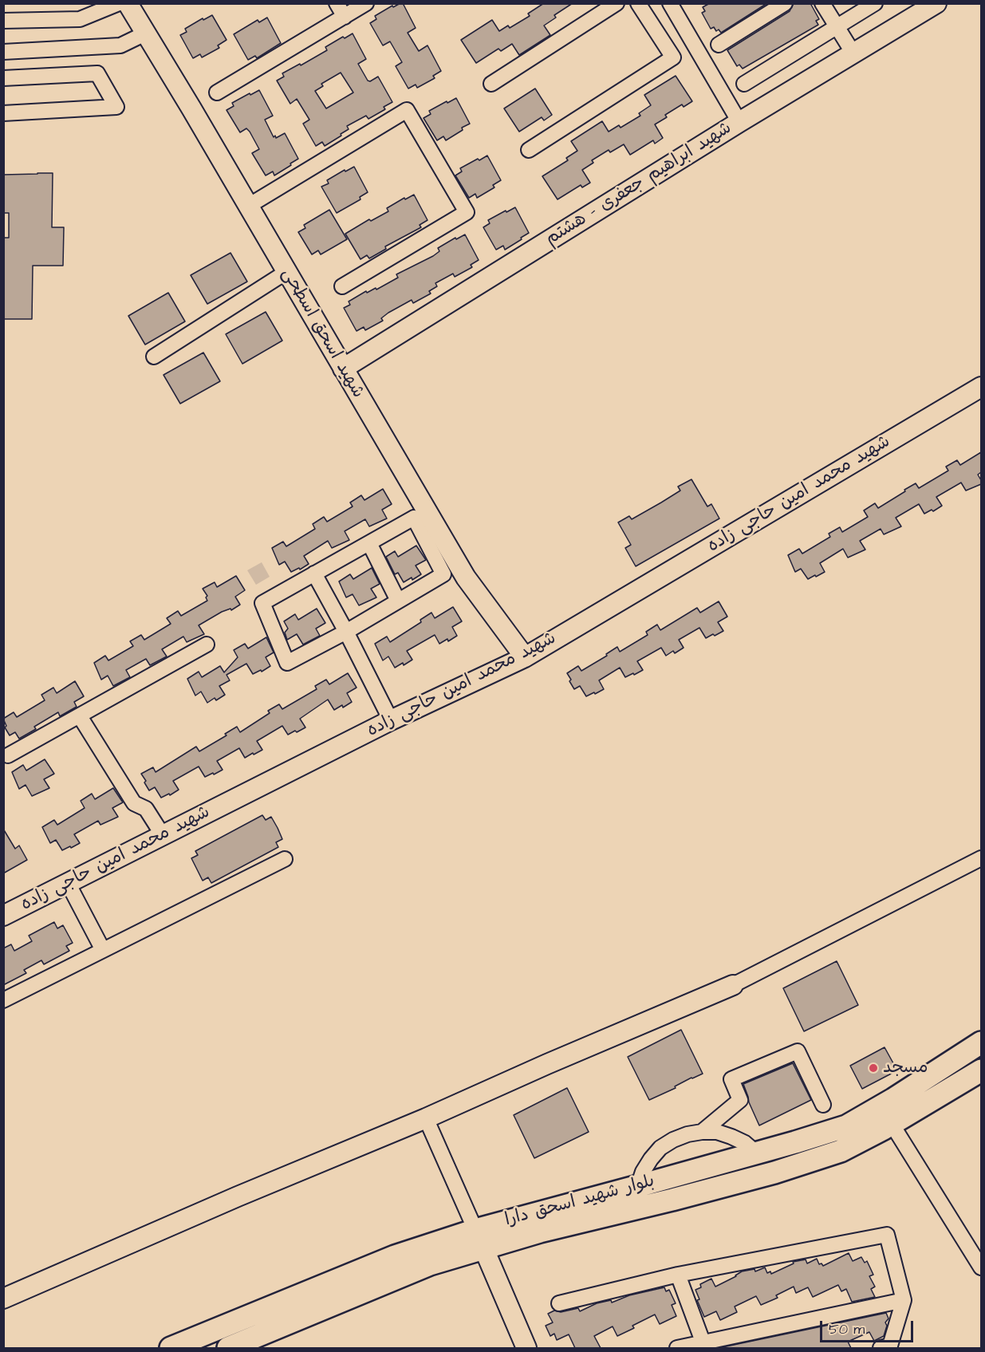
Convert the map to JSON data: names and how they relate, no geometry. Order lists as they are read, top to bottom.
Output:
{
  "streets": {
    "main road": ["بلوار شهید اسحق دارا"],
    "street": ["شهید ابراهیم جعفری - هشتم", "شهید اسحق اسطحی", "شهید محمد امین حاجی زاده"]
  },
  "crossings": [
    ["شهید ابراهیم جعفری - هشتم", "شهید اسحق اسطحی"],
    ["شهید اسحق اسطحی", "شهید محمد امین حاجی زاده"]
  ],
  "places": ["مسجد"],
  "scale_bar": "50 m"
}
